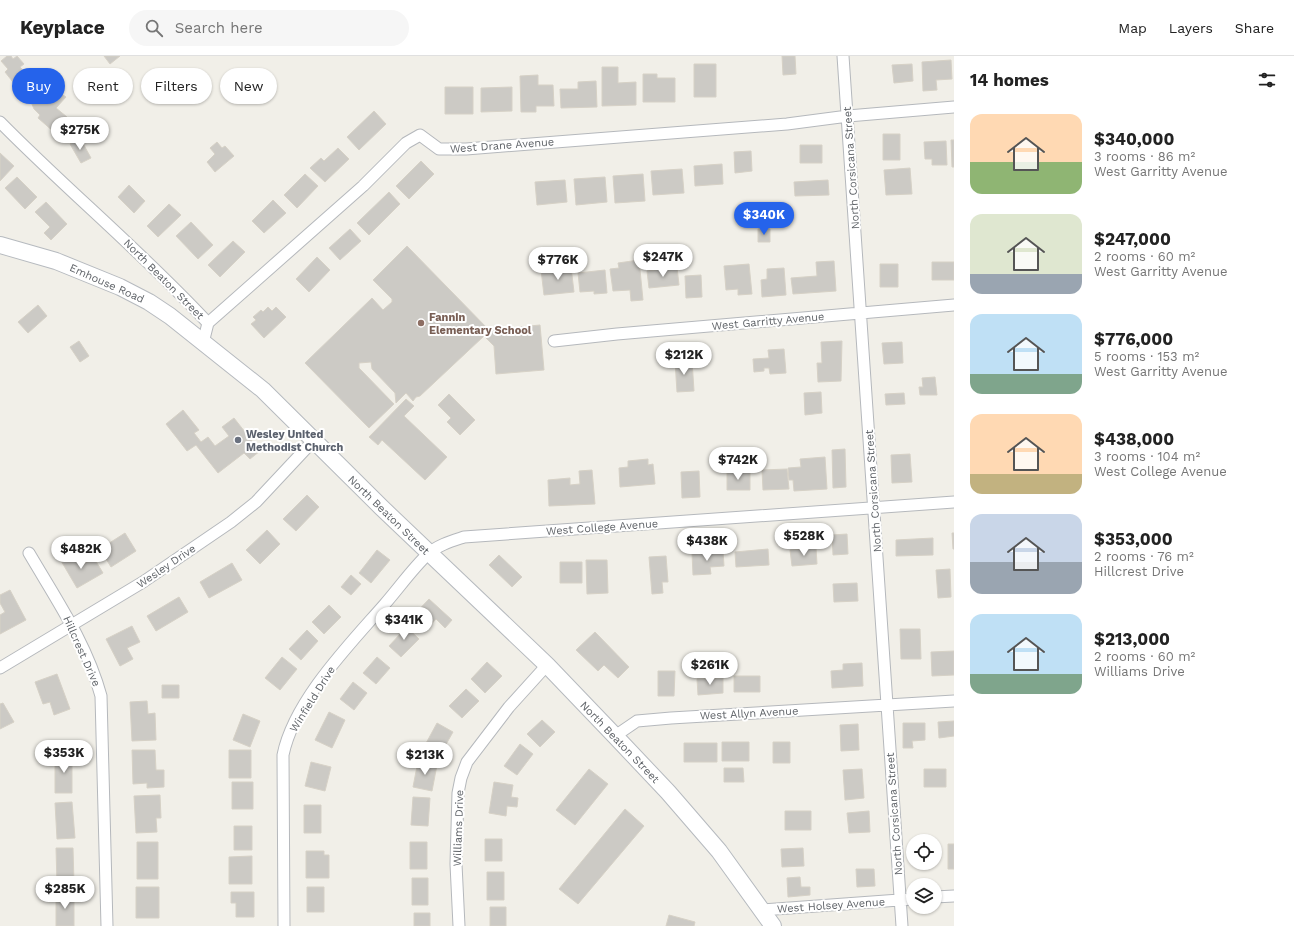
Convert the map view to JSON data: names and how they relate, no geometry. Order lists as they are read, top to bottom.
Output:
{
  "streets": {
    "main road": ["North Beaton Street", "Emhouse Road"],
    "street": [
      "West Drane Avenue",
      "North Corsicana Street",
      "West Garritty Avenue",
      "West College Avenue",
      "Wesley Drive",
      "Hillcrest Drive",
      "Winfield Drive",
      "West Allyn Avenue",
      "Williams Drive",
      "West Holsey Avenue"
    ]
  },
  "crossings": [
    ["West Drane Avenue", "North Corsicana Street"],
    ["West Drane Avenue", "North Beaton Street"],
    ["North Corsicana Street", "West Garritty Avenue"],
    ["North Corsicana Street", "West College Avenue"],
    ["North Corsicana Street", "West Allyn Avenue"],
    ["North Corsicana Street", "West Holsey Avenue"],
    ["North Beaton Street", "Emhouse Road"],
    ["North Beaton Street", "West College Avenue"],
    ["North Beaton Street", "Wesley Drive"],
    ["North Beaton Street", "Winfield Drive"],
    ["North Beaton Street", "West Allyn Avenue"],
    ["North Beaton Street", "Williams Drive"],
    ["North Beaton Street", "West Holsey Avenue"],
    ["West College Avenue", "Winfield Drive"],
    ["Wesley Drive", "Hillcrest Drive"]
  ],
  "places": ["Fannin Elementary School", "Wesley United Methodist Church"],
  "page": {
    "header": "Keyplace",
    "search": "Search here",
    "nav": ["Map", "Layers", "Share"],
    "heading": "14 homes",
    "chip": [
      "Buy",
      "Rent",
      "Filters",
      "New"
    ],
    "list": [
      {
        "name": "$340,000",
        "note": "3 rooms · 86 m² · West Garritty Avenue"
      },
      {
        "name": "$247,000",
        "note": "2 rooms · 60 m² · West Garritty Avenue"
      },
      {
        "name": "$776,000",
        "note": "5 rooms · 153 m² · West Garritty Avenue"
      },
      {
        "name": "$438,000",
        "note": "3 rooms · 104 m² · West College Avenue"
      },
      {
        "name": "$353,000",
        "note": "2 rooms · 76 m² · Hillcrest Drive"
      },
      {
        "name": "$213,000",
        "note": "2 rooms · 60 m² · Williams Drive"
      }
    ],
    "price": [
      "$275K",
      "$340K",
      "$247K",
      "$776K",
      "$212K",
      "$742K",
      "$528K",
      "$438K",
      "$482K",
      "$341K",
      "$261K",
      "$353K",
      "$213K",
      "$285K"
    ]
  }
}
